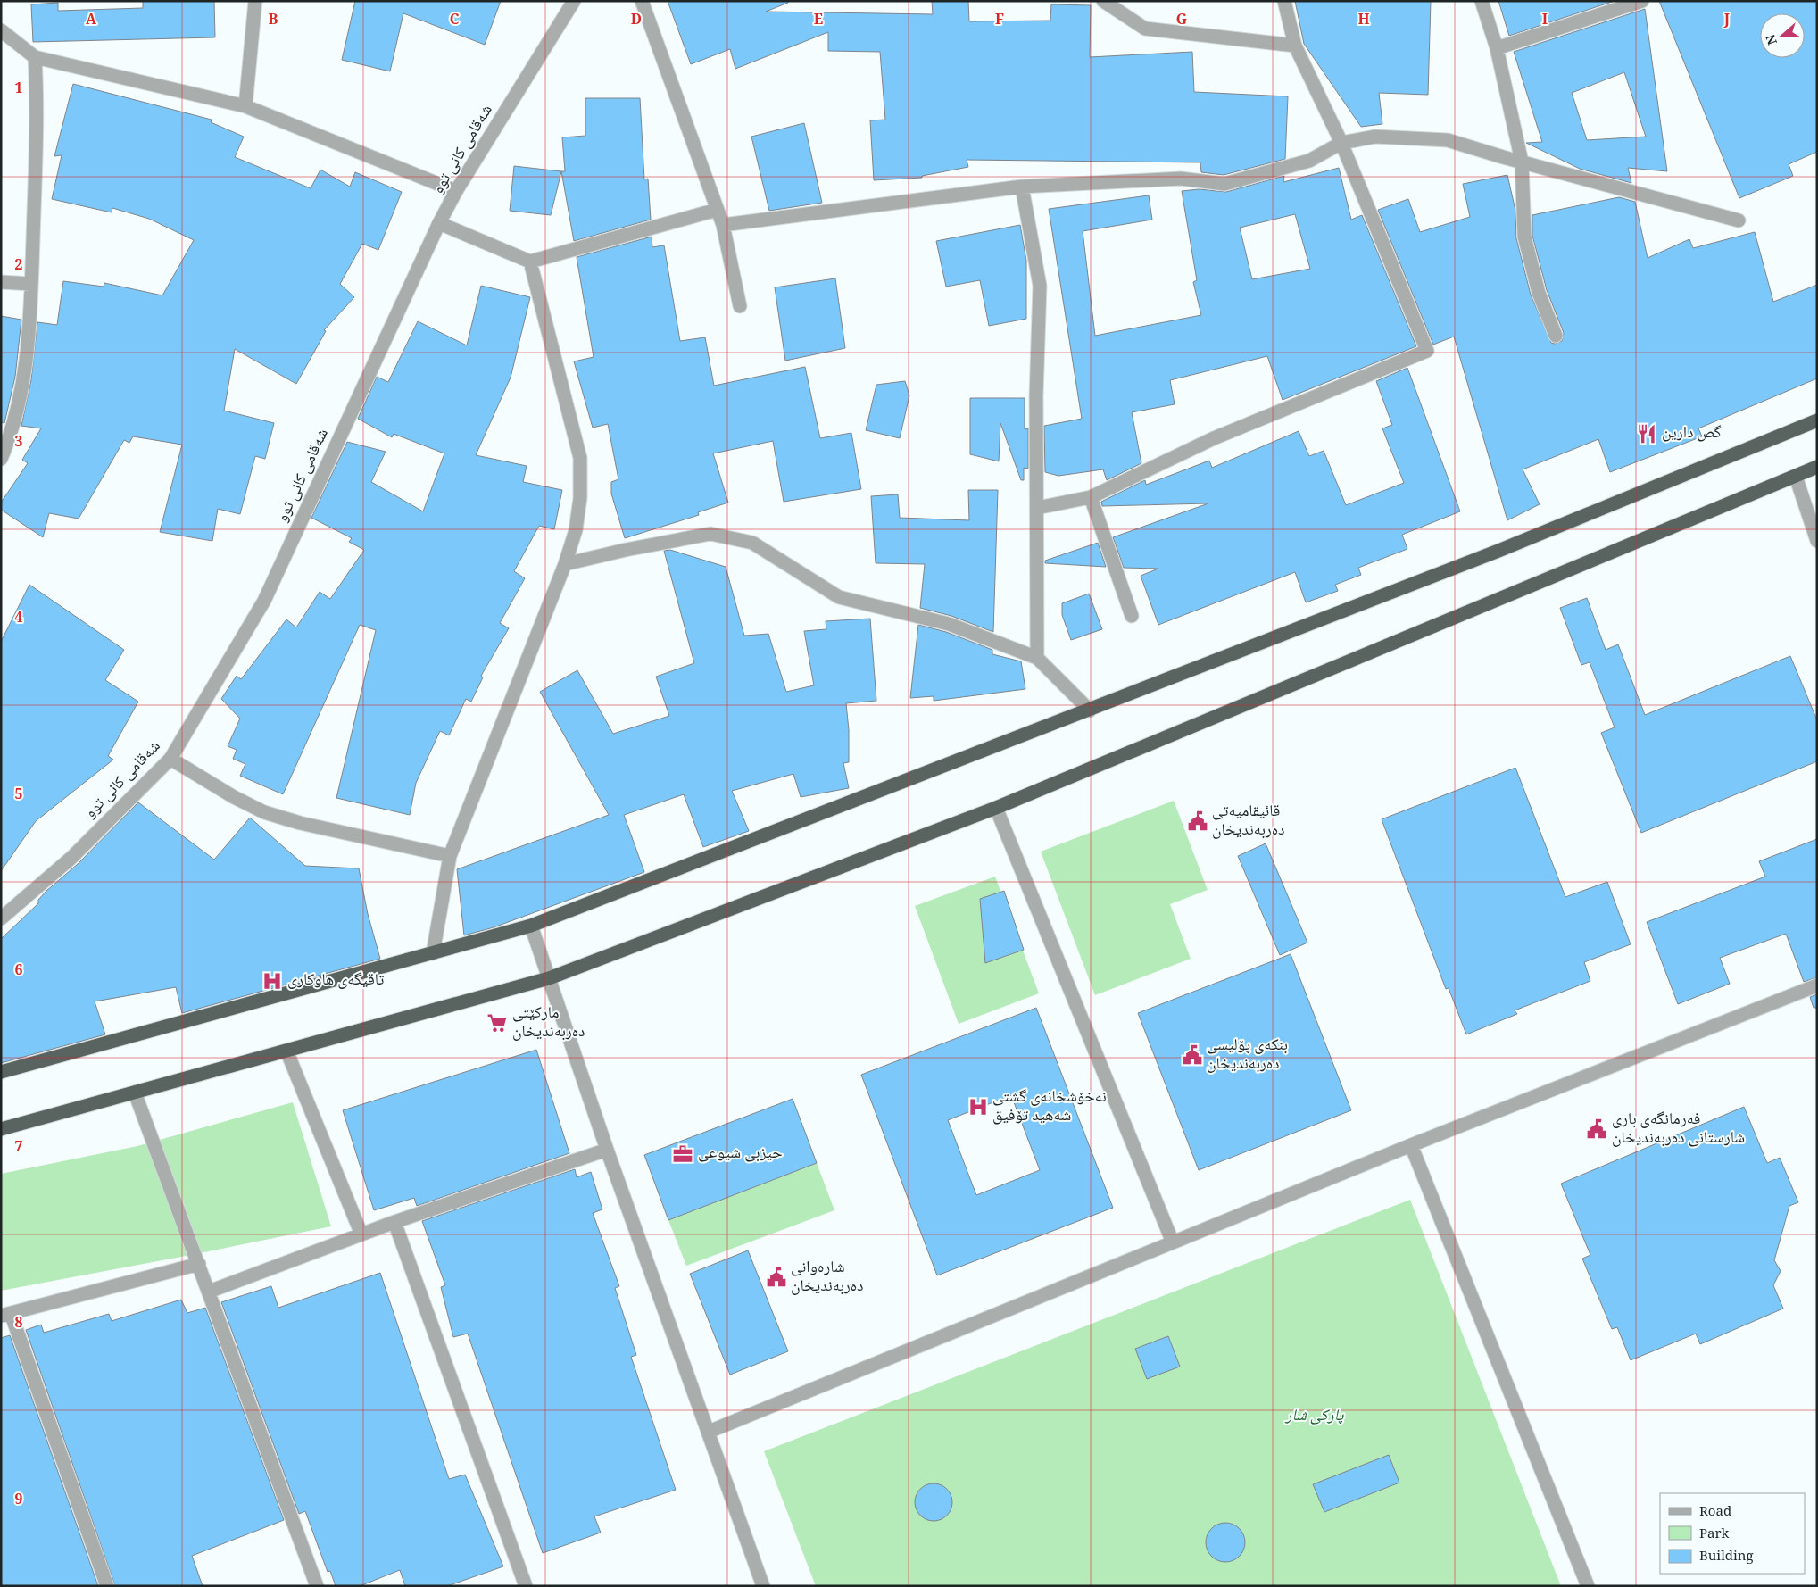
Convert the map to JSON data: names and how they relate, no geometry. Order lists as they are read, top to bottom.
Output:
{
  "streets": {
    "street": ["شەقامی کانی توو"]
  },
  "parks": ["پاركى شار"],
  "places": {
    "restaurant": ["گص دارین"],
    "public building": [
      "قائیقامیەتی دەربەندیخان",
      "بنکەی پۆلیسی دەربەندیخان",
      "فەرمانگەی باری شارستانی دەربەندیخان",
      "شارەوانی دەربەندیخان"
    ],
    "hospital": ["تاقیگەی هاوکاری", "نەخۆشخانەی گشتی شەهید تۆفیق"],
    "supermarket": ["مارکێتی دەربەندیخان"],
    "office": ["حیزبی شیوعی"]
  },
  "legend": ["Road", "Park", "Building"],
  "north": "left",
  "grid": {
    "columns": [
      "A",
      "B",
      "C",
      "D",
      "E",
      "F",
      "G",
      "H",
      "I",
      "J"
    ],
    "rows": [
      "1",
      "2",
      "3",
      "4",
      "5",
      "6",
      "7",
      "8",
      "9"
    ]
  }
}
